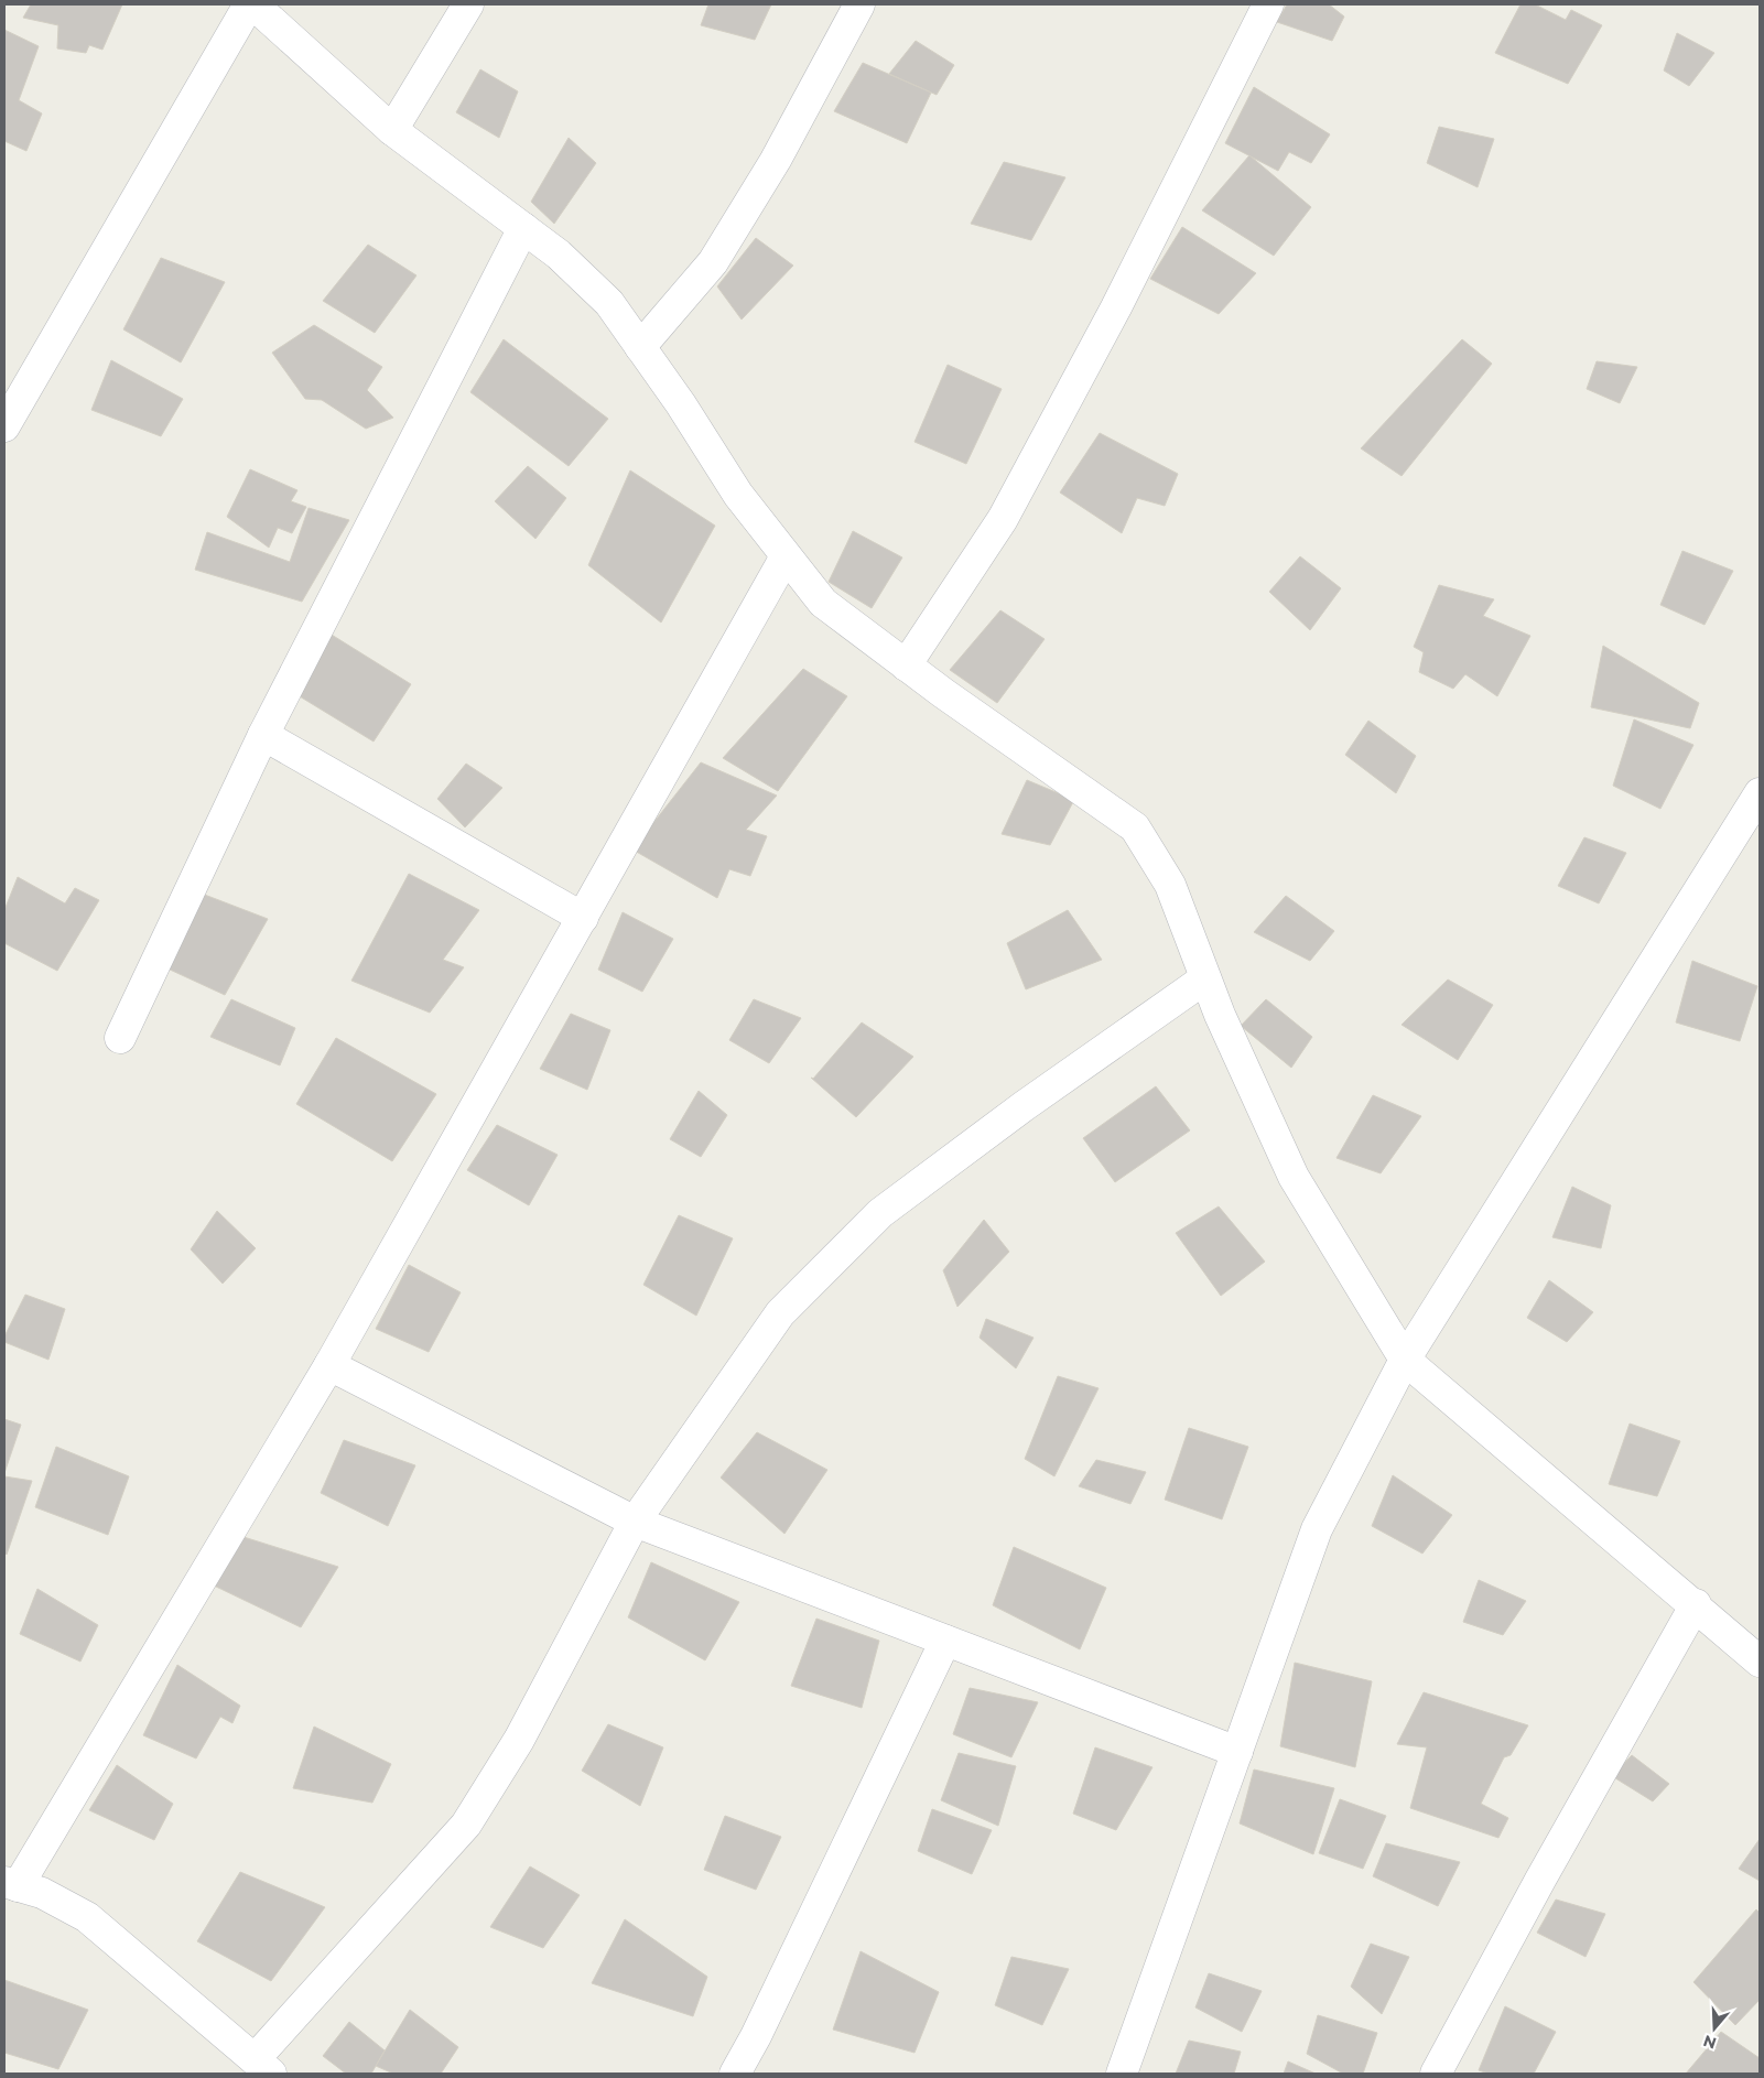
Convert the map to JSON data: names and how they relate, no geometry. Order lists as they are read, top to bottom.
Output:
{
  "north": "bottom"
}
